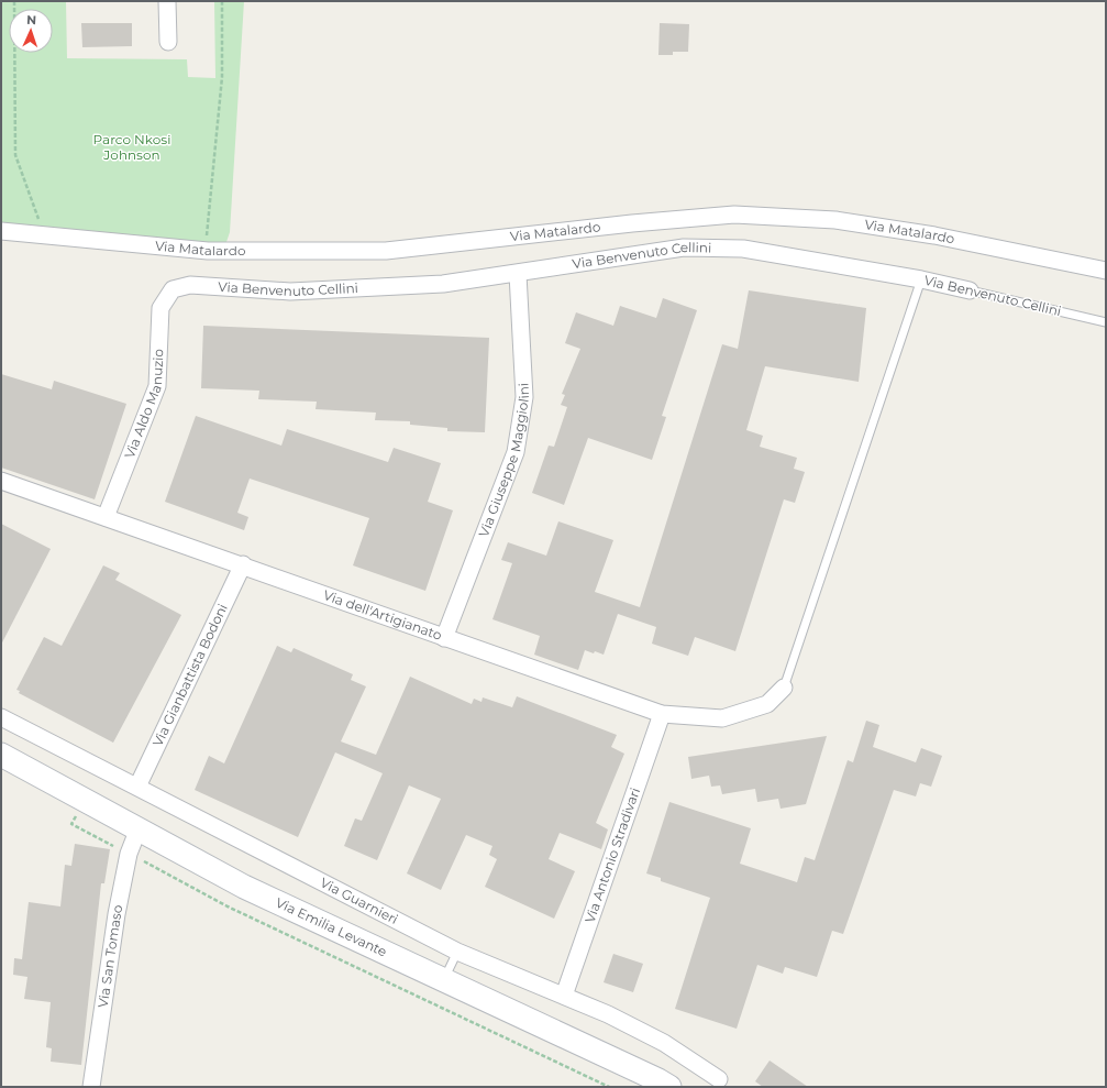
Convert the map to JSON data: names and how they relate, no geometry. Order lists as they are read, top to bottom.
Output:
{
  "streets": {
    "main road": ["Via Emilia Levante"],
    "street": [
      "Via Matalardo",
      "Via Benvenuto Cellini",
      "Via Aldo Manuzio",
      "Via Giuseppe Maggiolini",
      "Via dell'Artigianato",
      "Via Gianbattista Bodoni",
      "Via Antonio Stradivari",
      "Via Guarnieri",
      "Via San Tomaso"
    ]
  },
  "crossings": [
    ["Via Benvenuto Cellini", "Via Aldo Manuzio"],
    ["Via Benvenuto Cellini", "Via Giuseppe Maggiolini"],
    ["Via Aldo Manuzio", "Via dell'Artigianato"],
    ["Via Giuseppe Maggiolini", "Via dell'Artigianato"],
    ["Via dell'Artigianato", "Via Gianbattista Bodoni"],
    ["Via dell'Artigianato", "Via Antonio Stradivari"],
    ["Via Gianbattista Bodoni", "Via Guarnieri"],
    ["Via Antonio Stradivari", "Via Guarnieri"],
    ["Via Emilia Levante", "Via San Tomaso"]
  ],
  "parks": ["Parco Nkosi Johnson"],
  "north": "top"
}
